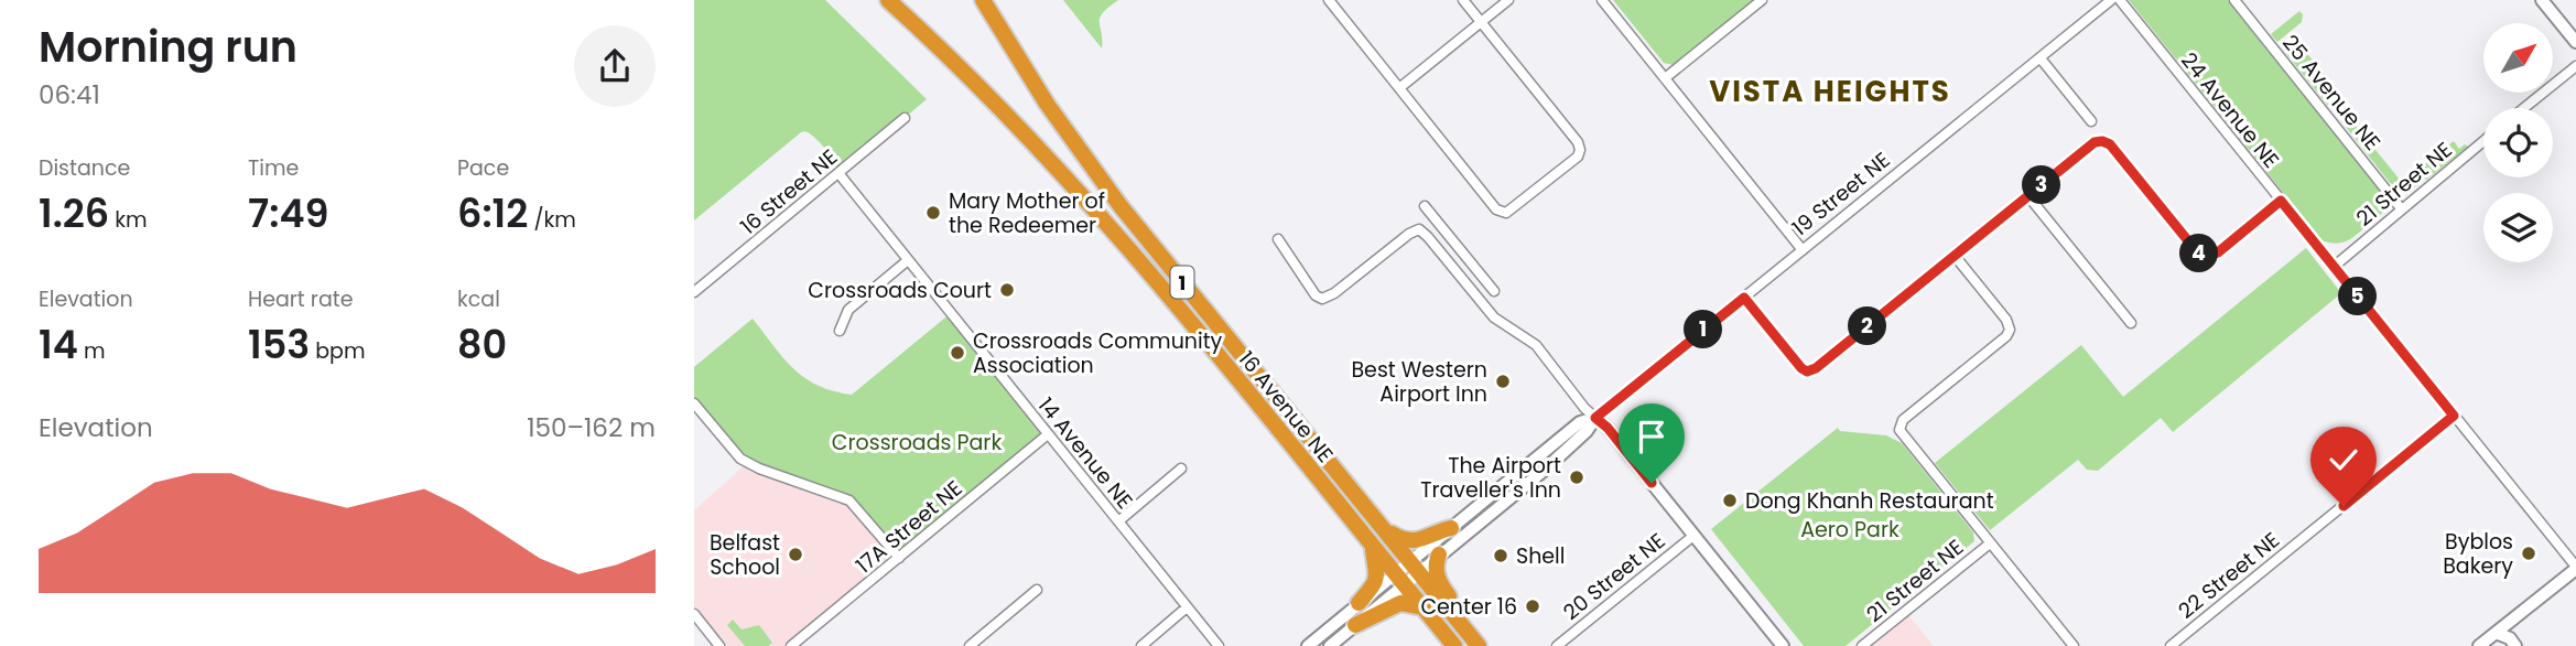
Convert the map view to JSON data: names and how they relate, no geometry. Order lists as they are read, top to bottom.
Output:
{
  "streets": {
    "highway": ["1", "16 Avenue NE"],
    "street": [
      "25 Avenue NE",
      "24 Avenue NE",
      "21 Street NE",
      "16 Street NE",
      "19 Street NE",
      "14 Avenue NE",
      "17A Street NE",
      "22 Street NE",
      "20 Street NE"
    ]
  },
  "crossings": [
    ["25 Avenue NE", "21 Street NE"],
    ["24 Avenue NE", "21 Street NE"],
    ["24 Avenue NE", "22 Street NE"],
    ["16 Street NE", "14 Avenue NE"],
    ["19 Street NE", "16 Avenue NE"],
    ["14 Avenue NE", "17A Street NE"]
  ],
  "districts": ["VISTA HEIGHTS"],
  "parks": ["Crossroads Park", "Aero Park"],
  "places": [
    "Mary Mother of the Redeemer",
    "Crossroads Court",
    "Crossroads Community Association",
    "Best Western Airport Inn",
    "The Airport Traveller's Inn",
    "Dong Khanh Restaurant",
    "Byblos Bakery",
    "Belfast School",
    "Shell",
    "Center 16"
  ],
  "north": "top right",
  "page": {
    "heading": ["Morning run", "06:41"],
    "stats": [
      ["Distance", "1.26 km"],
      ["Time", "7:49"],
      ["Pace", "6:12 /km"],
      ["Elevation", "14 m"],
      ["Heart rate", "153 bpm"],
      ["kcal", "80"]
    ],
    "pins": [
      "3",
      "4",
      "5",
      "2",
      "1"
    ],
    "chart": ["Elevation", "150–162 m"]
  }
}
